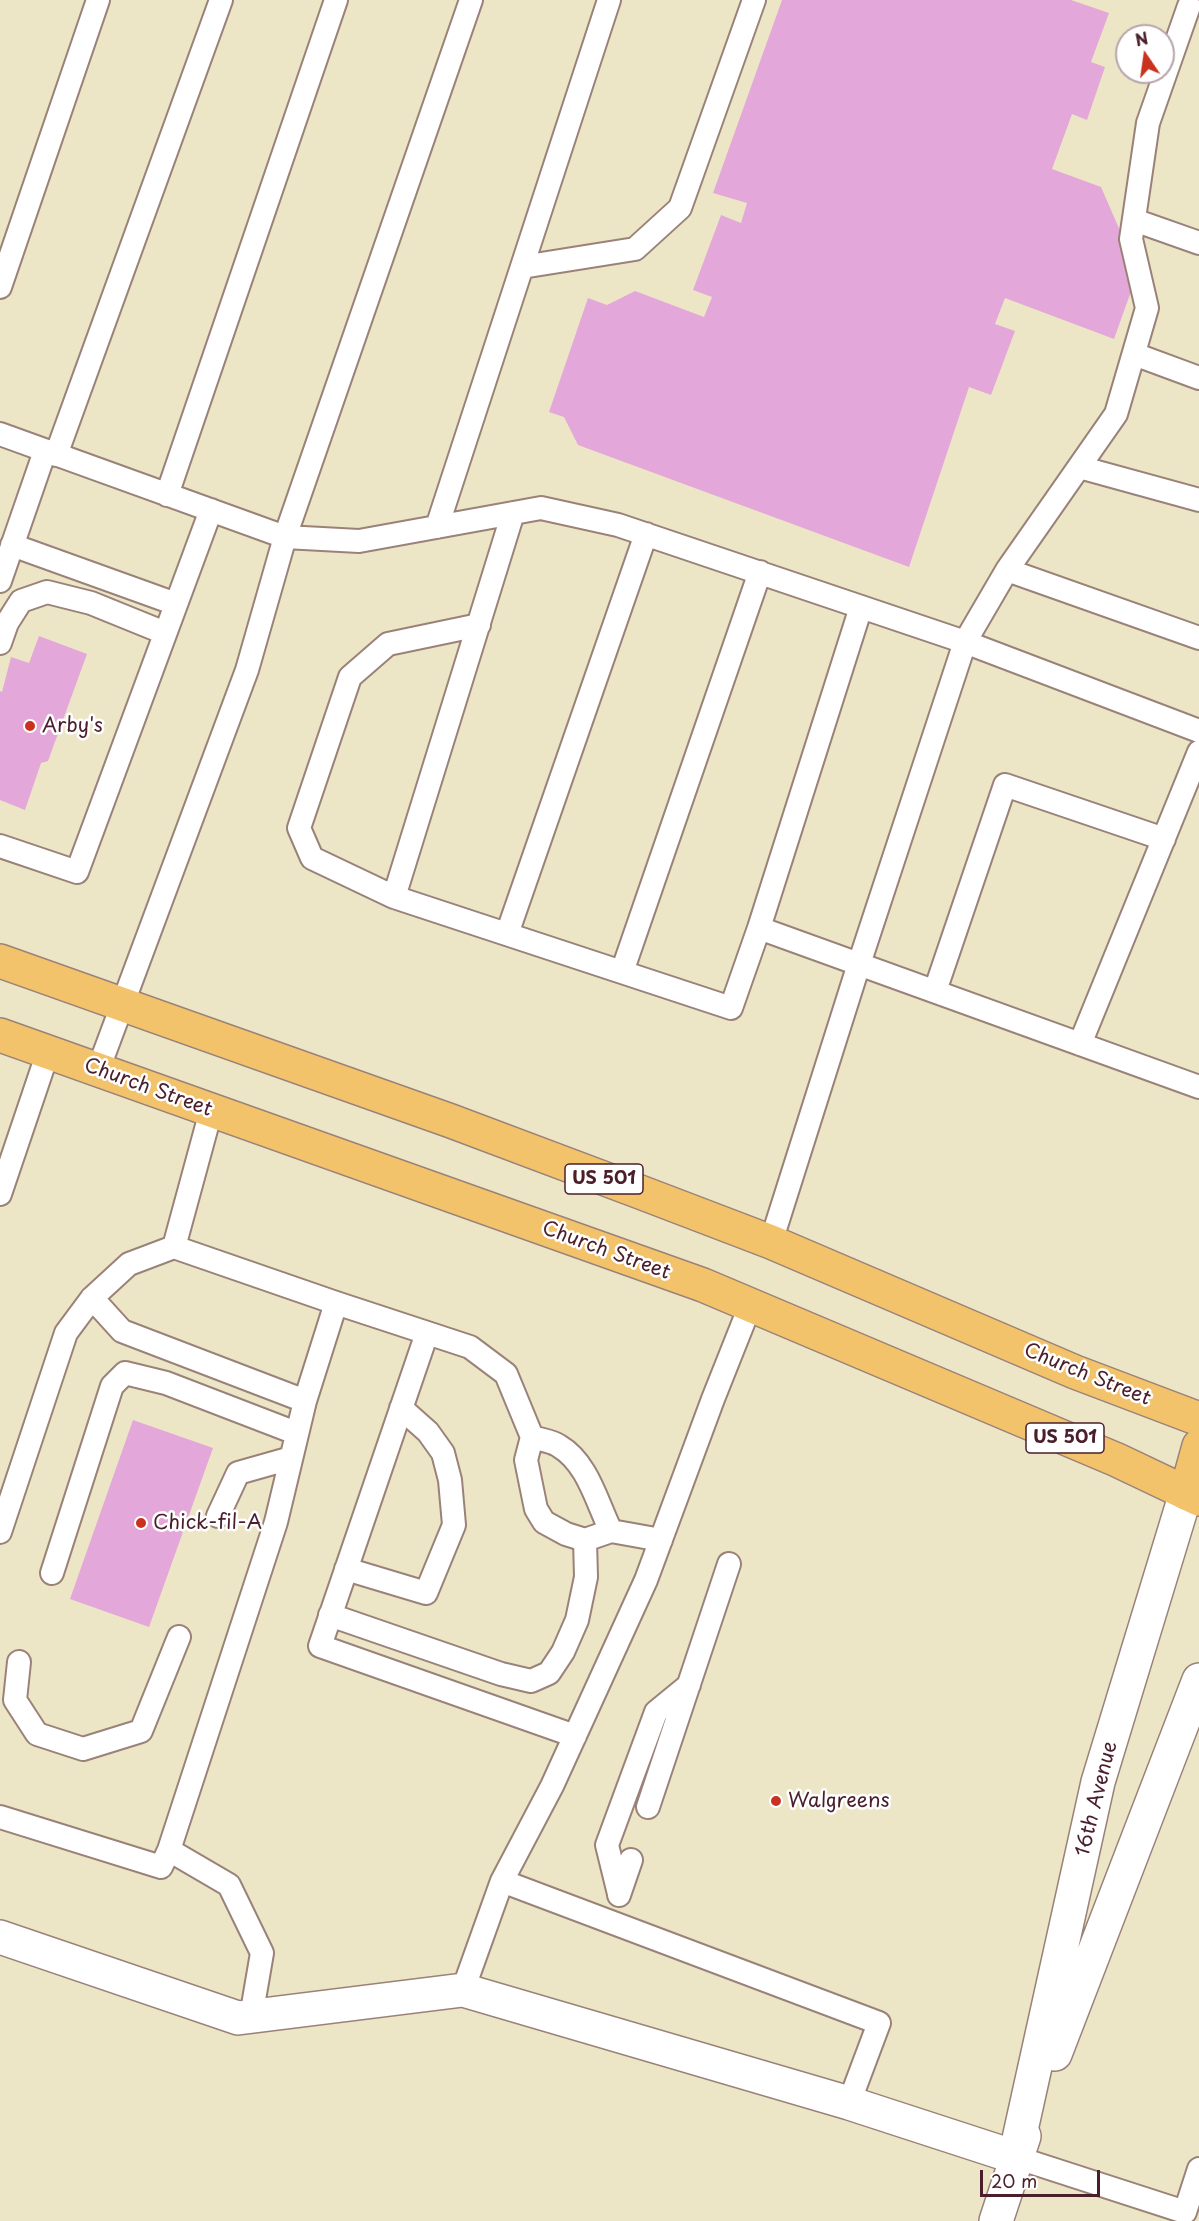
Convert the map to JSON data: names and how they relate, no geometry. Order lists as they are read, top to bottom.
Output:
{
  "streets": {
    "main road": ["Church Street", "US 501", "16th Avenue"]
  },
  "crossings": [
    ["Church Street", "16th Avenue"]
  ],
  "places": ["Arby's", "Chick-fil-A", "Walgreens"],
  "scale_bar": "20 m",
  "north": "top"
}
